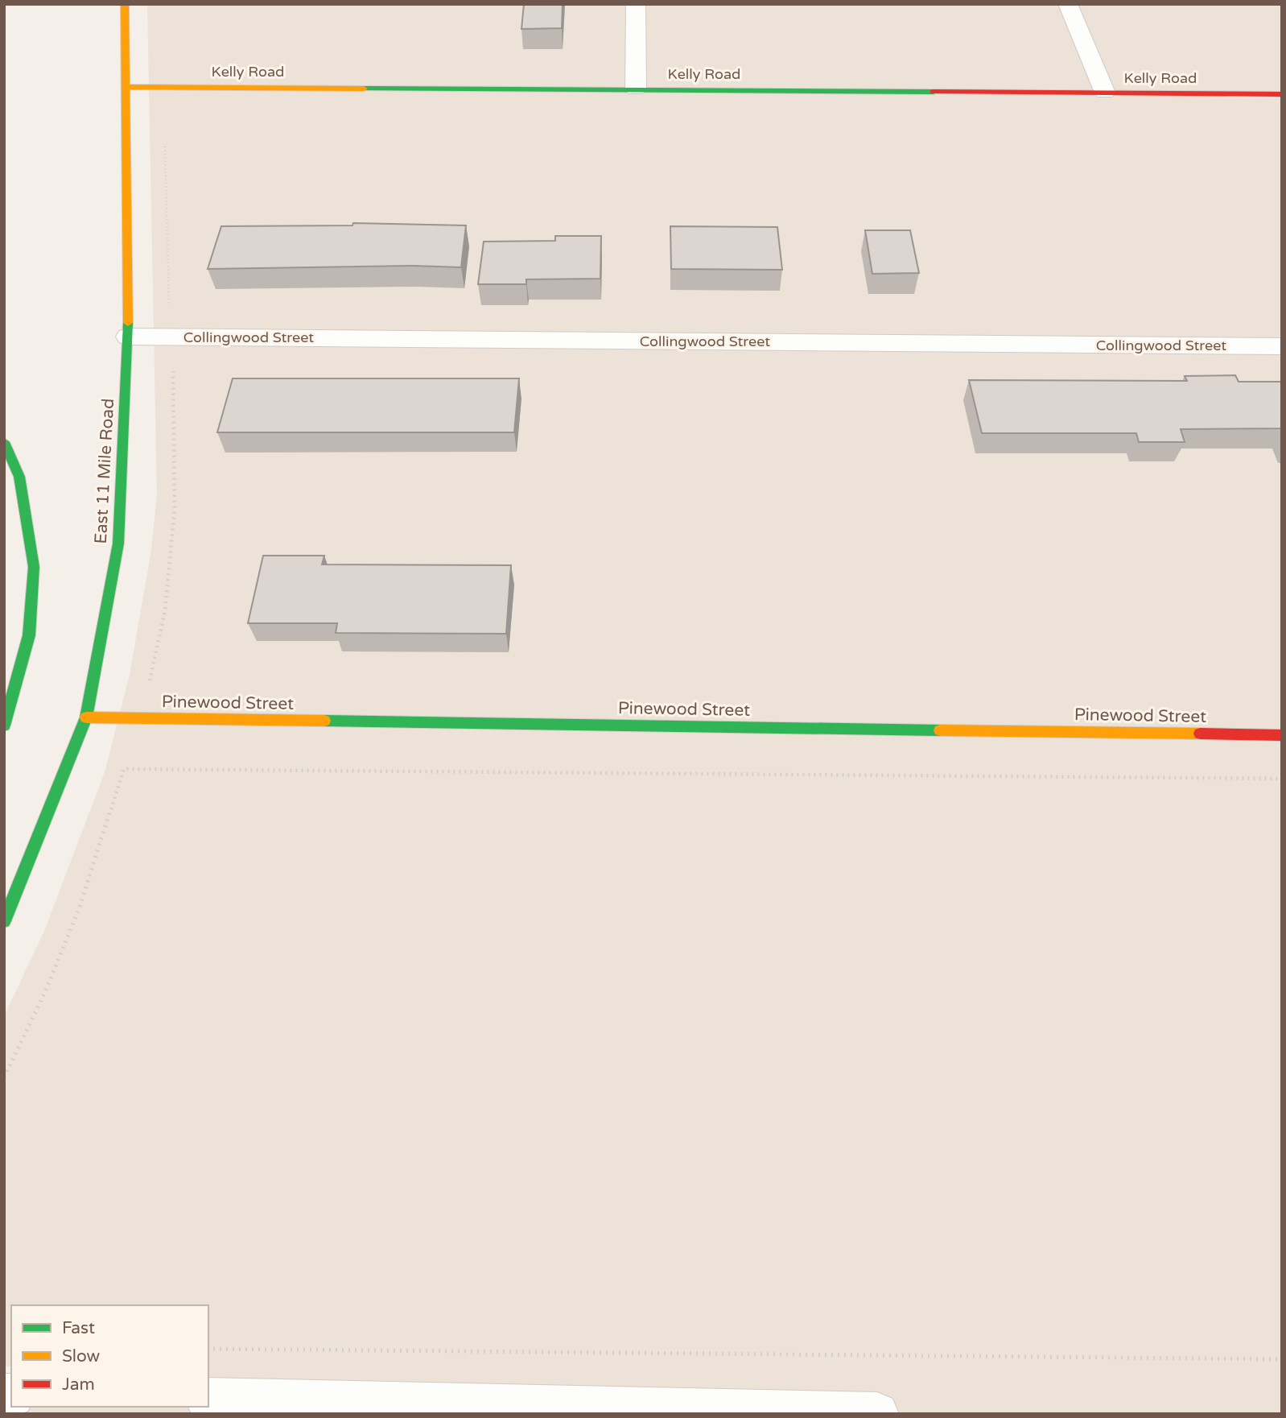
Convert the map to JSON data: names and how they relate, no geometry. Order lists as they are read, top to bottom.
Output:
{
  "streets": {
    "main road": ["Kelly Road", "East 11 Mile Road", "Pinewood Street"],
    "street": ["Collingwood Street"]
  },
  "crossings": [
    ["Kelly Road", "East 11 Mile Road"],
    ["Collingwood Street", "East 11 Mile Road"],
    ["East 11 Mile Road", "Pinewood Street"]
  ],
  "legend": ["Fast", "Slow", "Jam"]
}
